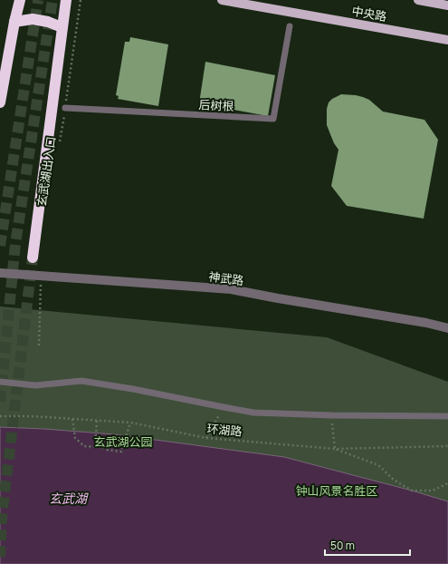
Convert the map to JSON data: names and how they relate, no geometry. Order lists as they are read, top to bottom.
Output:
{
  "streets": {
    "main road": ["中央路"],
    "street": ["神武路"],
    "lane": ["后树根"],
    "path": ["玄武湖出入口", "环湖路"]
  },
  "crossings": [
    ["后树根", "玄武湖出入口"]
  ],
  "water": ["玄武湖"],
  "parks": ["玄武湖公园", "钟山风景名胜区"],
  "scale_bar": "50 m"
}
